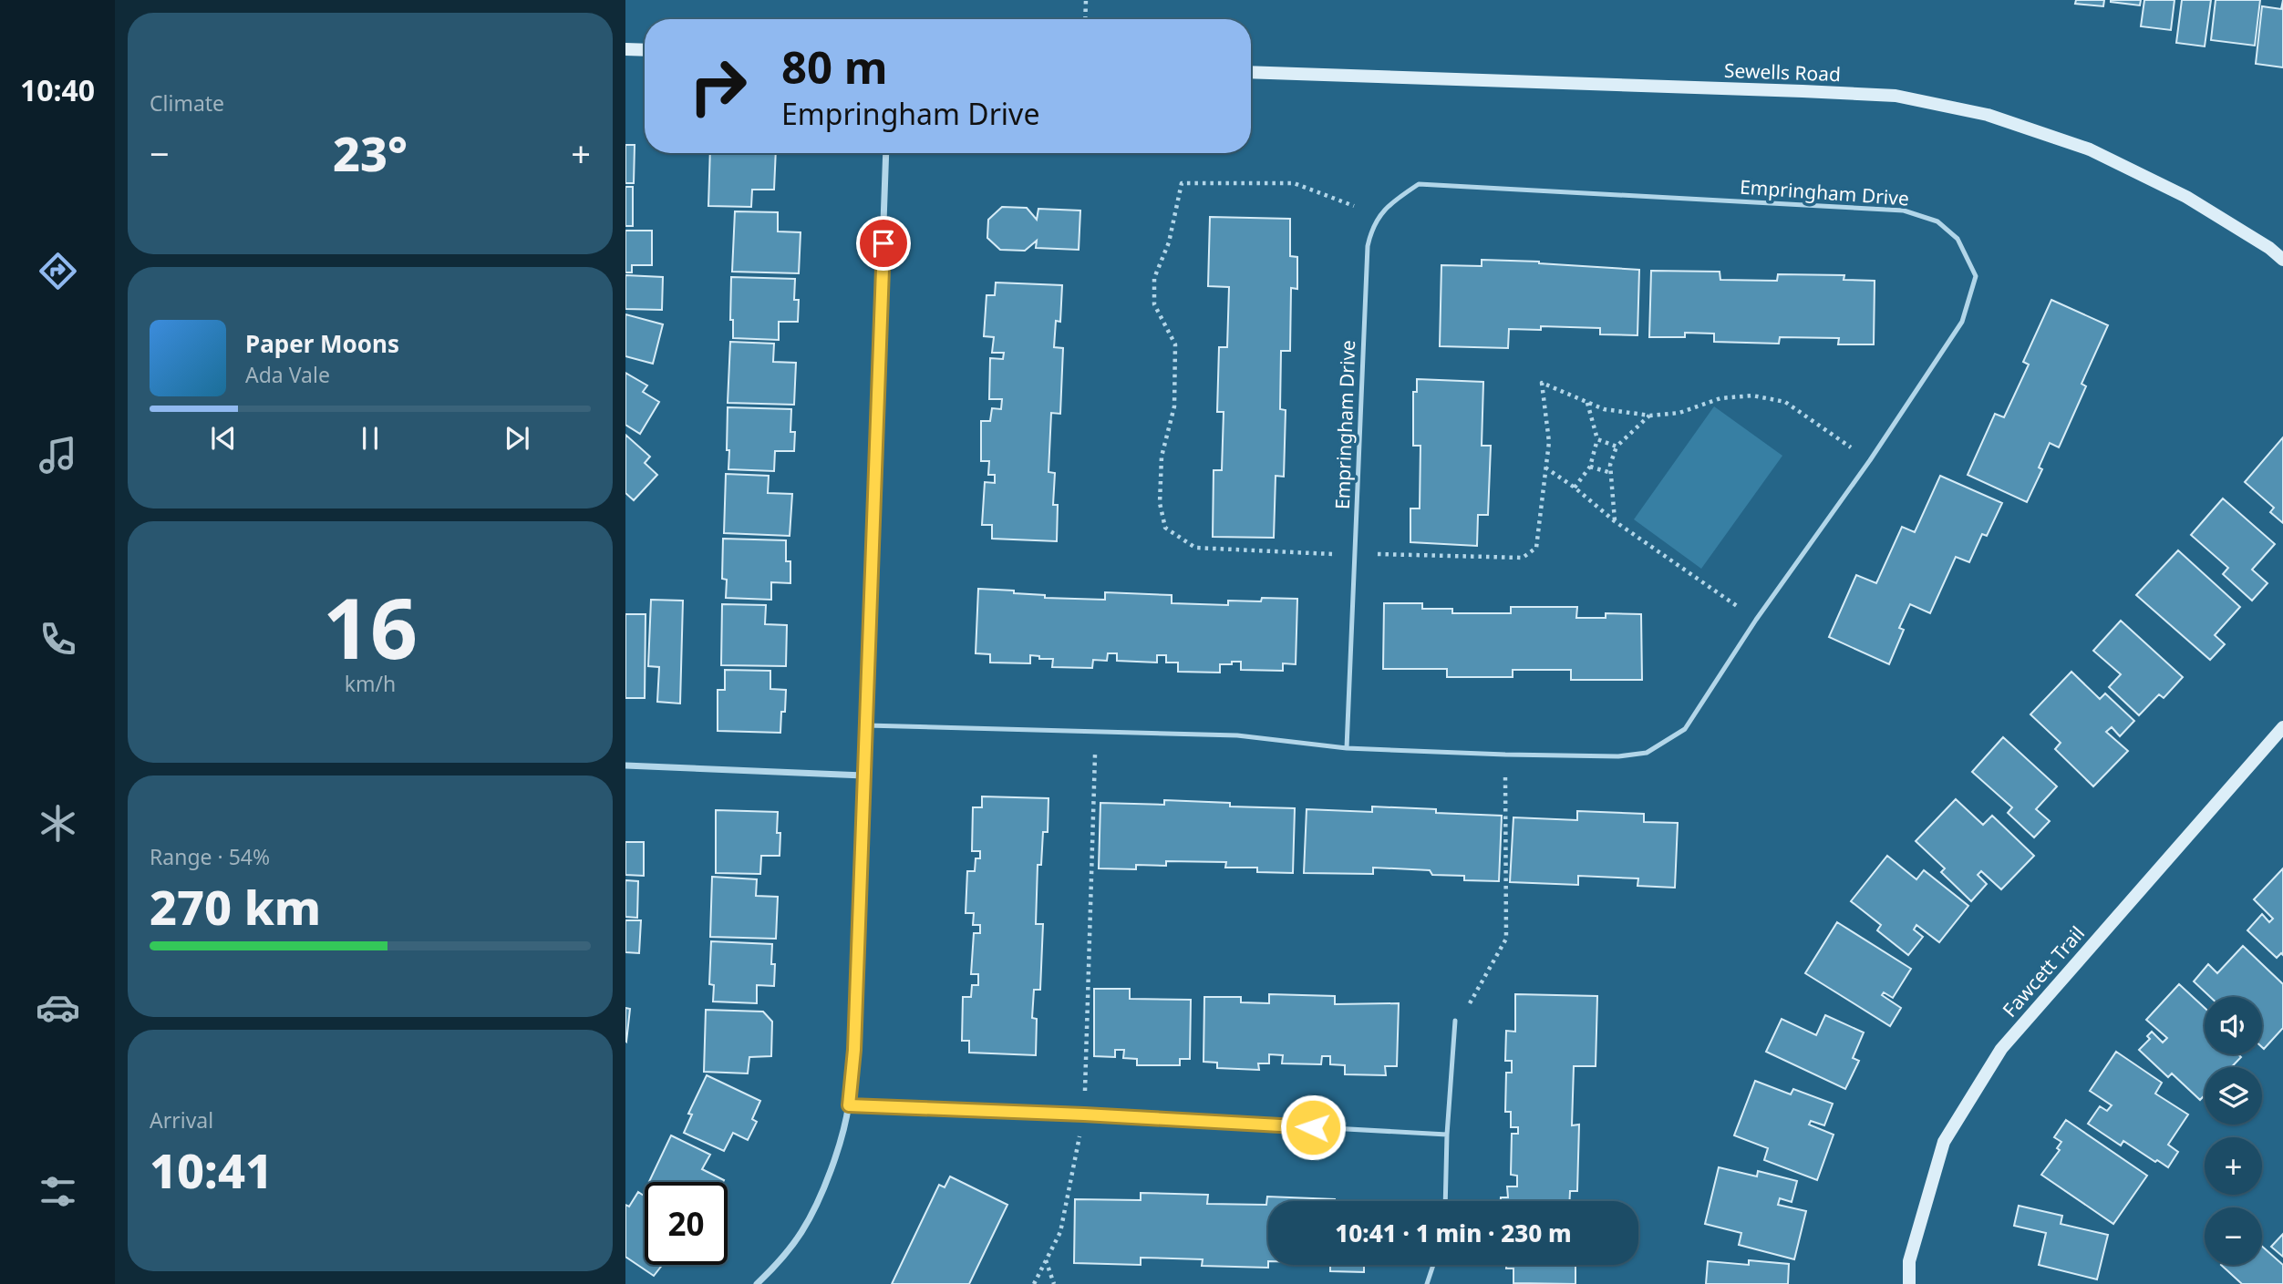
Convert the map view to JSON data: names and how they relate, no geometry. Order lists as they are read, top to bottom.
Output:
{
  "streets": {
    "street": ["Sewells Road", "Fawcett Trail"],
    "lane": ["Empringham Drive"]
  },
  "page": {
    "tabs": "10:40",
    "tile": [
      "Climate",
      ["16", "km/h"],
      ["Range · 54%", "270 km"],
      ["Arrival", "10:41"]
    ],
    "turn": ["80 m", "Empringham Drive"],
    "heat": ["−", "23°", "+"],
    "song": ["Paper Moons", "Ada Vale"],
    "map_buttons": ["+", "−"],
    "limit": "20",
    "trip": "10:41 · 1 min · 230 m"
  }
}
